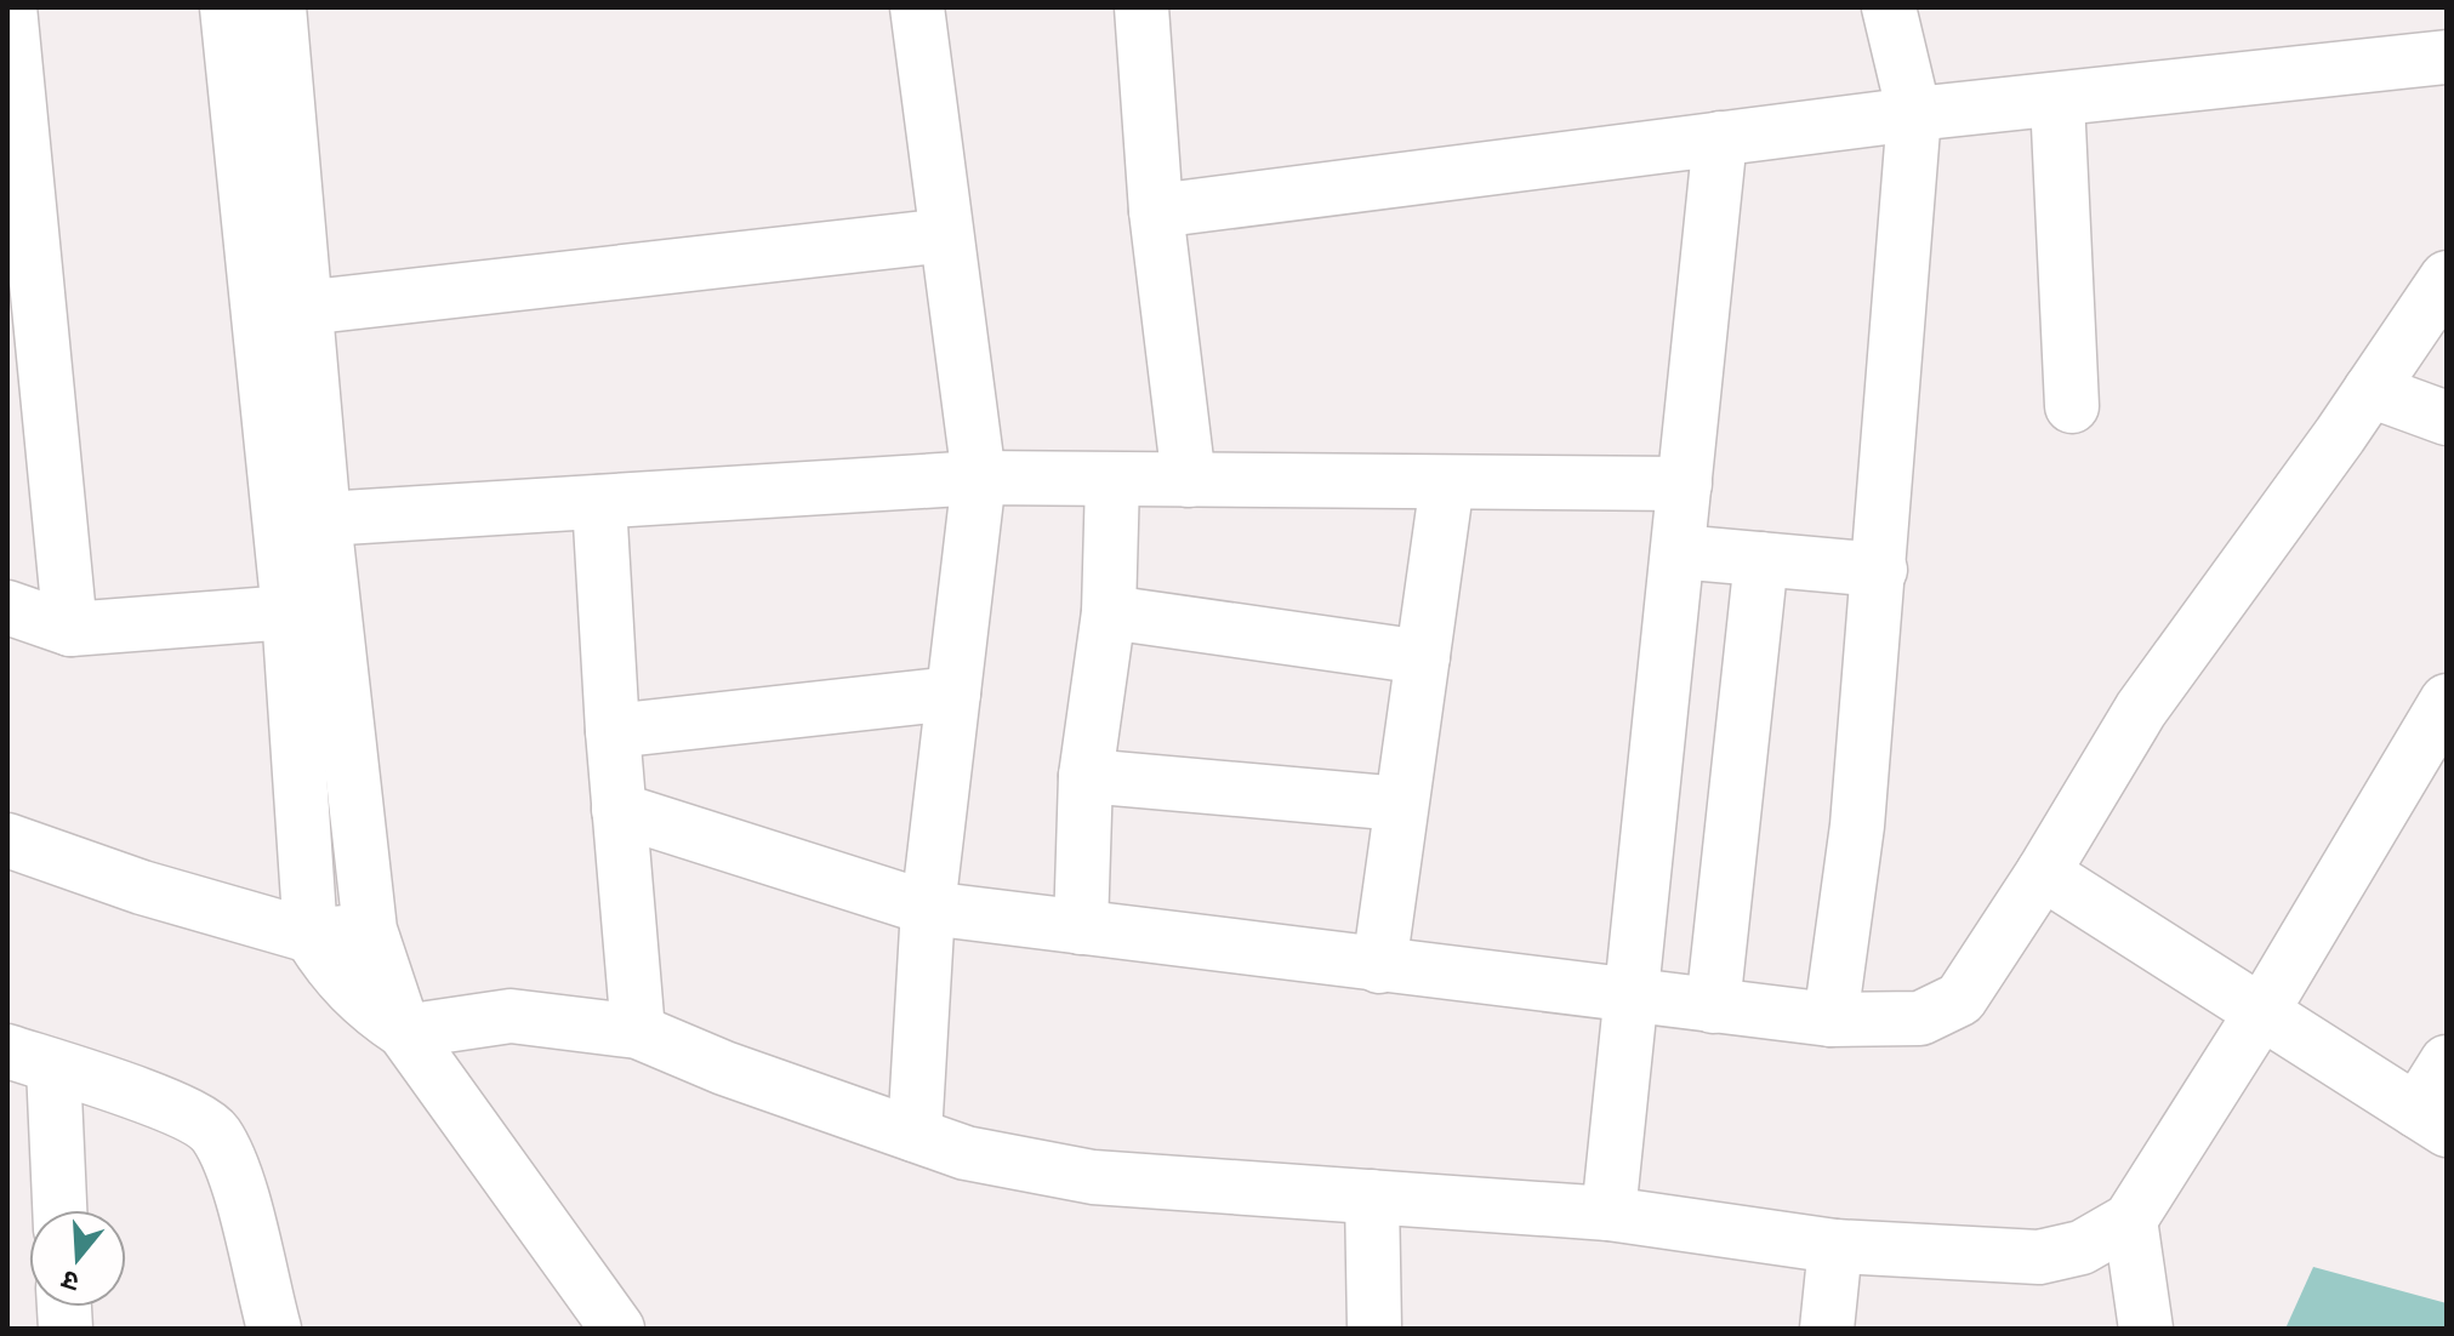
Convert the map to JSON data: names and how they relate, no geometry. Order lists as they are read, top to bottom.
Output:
{
  "north": "bottom"
}
